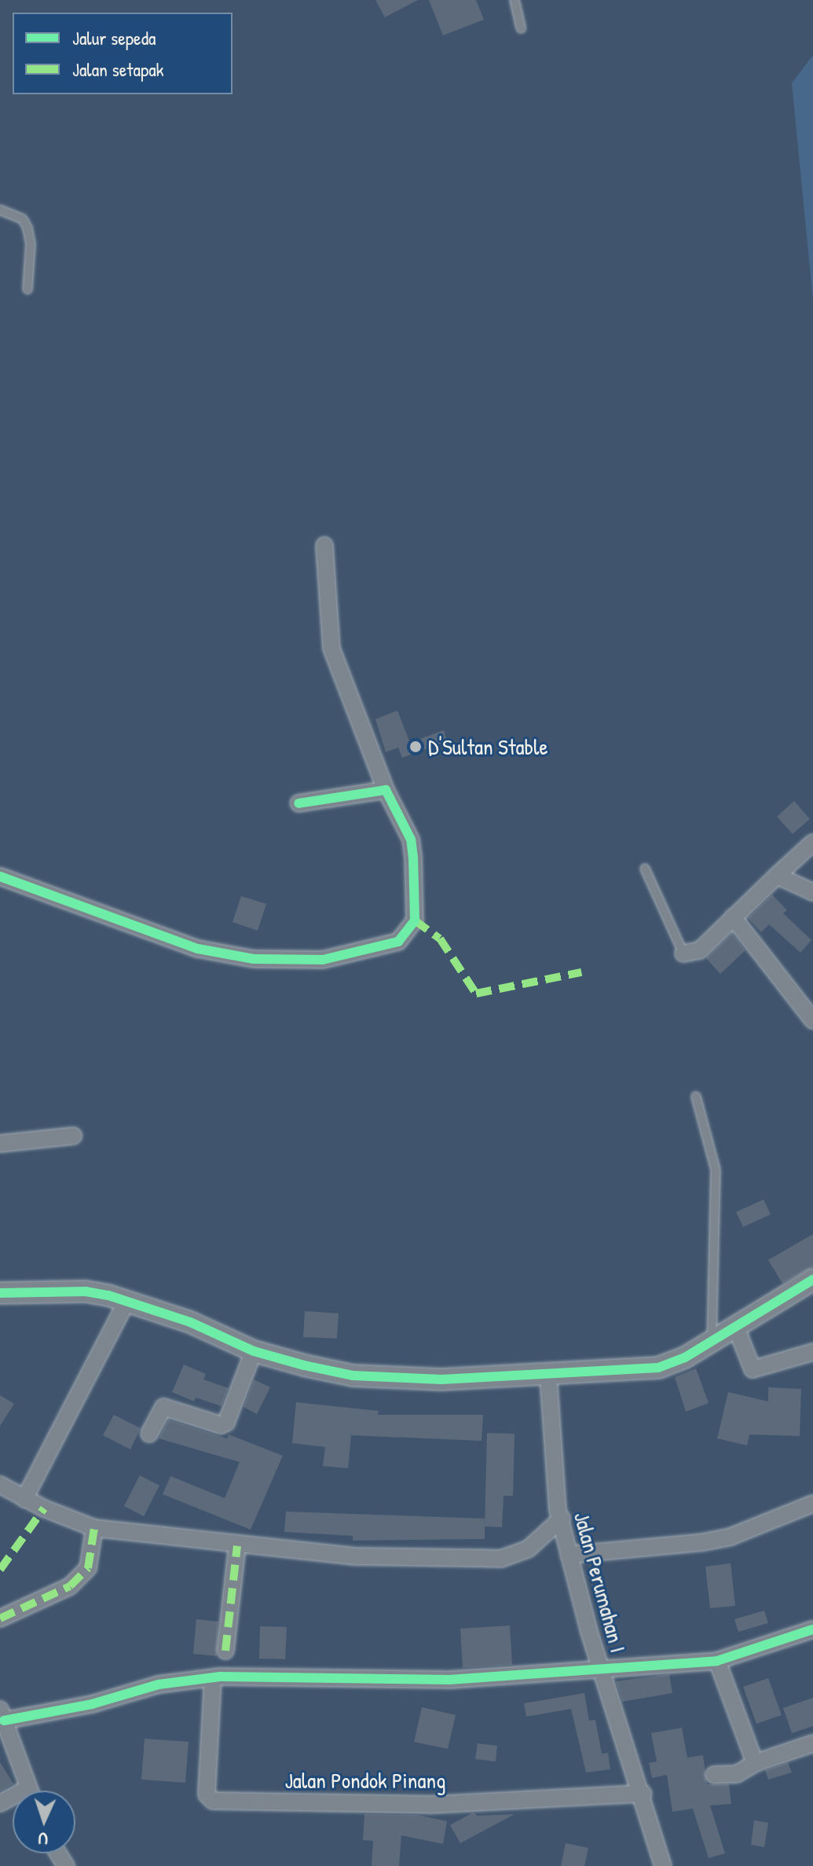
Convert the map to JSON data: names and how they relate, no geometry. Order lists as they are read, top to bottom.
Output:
{
  "streets": {
    "street": ["Jalan Perumahan I", "Jalan Pondok Pinang"]
  },
  "crossings": [
    ["Jalan Perumahan I", "Jalan Pondok Pinang"]
  ],
  "places": ["D'Sultan Stable"],
  "legend": ["Jalur sepeda", "Jalan setapak"],
  "north": "bottom"
}
